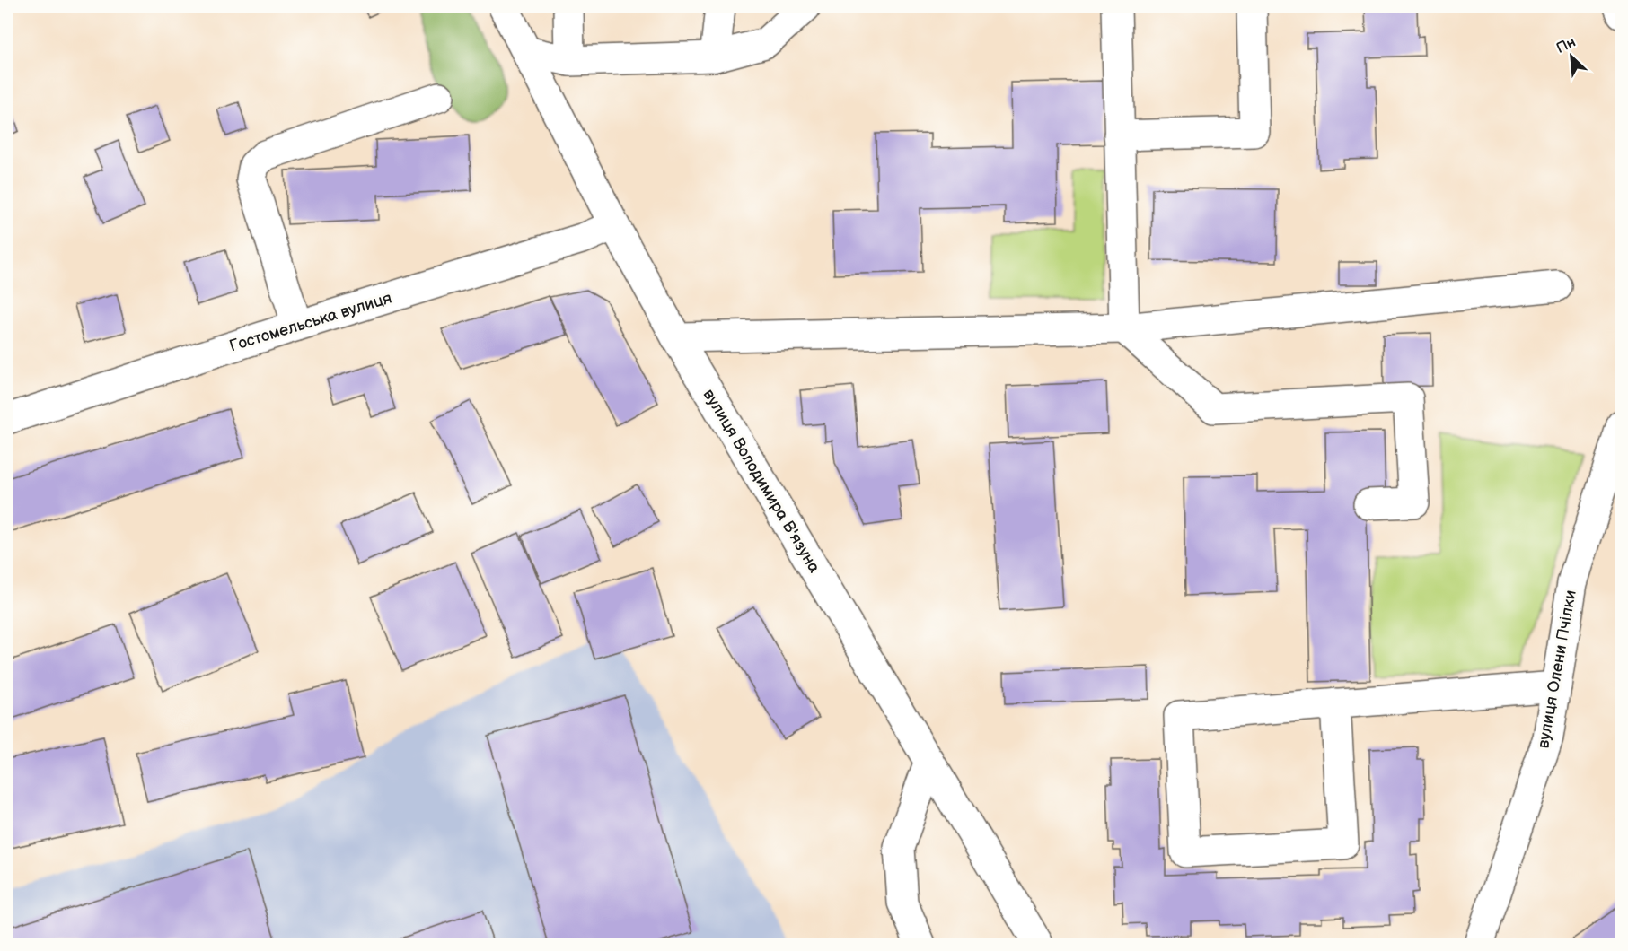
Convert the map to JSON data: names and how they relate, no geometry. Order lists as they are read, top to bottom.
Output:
{
  "streets": {
    "street": ["Гостомельська вулиця", "вулиця Володимира В'язуна", "вулиця Олени Пчілки"]
  },
  "crossings": [
    ["Гостомельська вулиця", "вулиця Володимира В'язуна"]
  ],
  "north": "top left"
}
